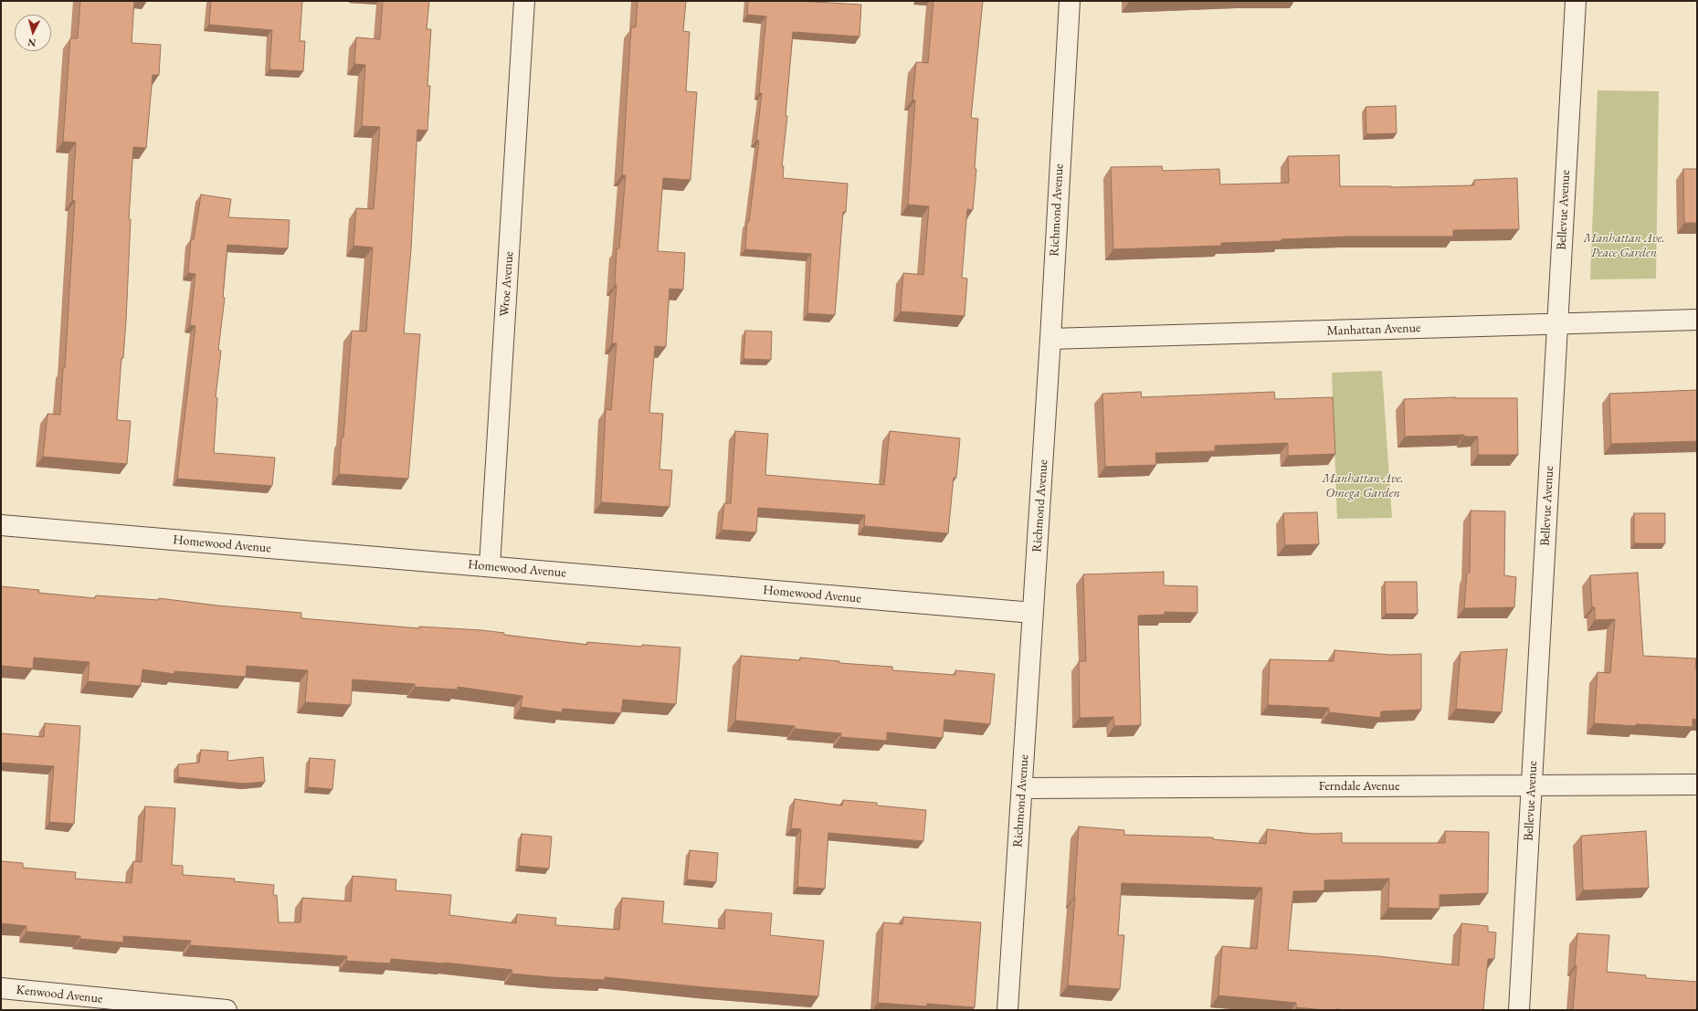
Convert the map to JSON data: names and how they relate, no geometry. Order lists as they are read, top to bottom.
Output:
{
  "streets": {
    "street": [
      "Richmond Avenue",
      "Bellevue Avenue",
      "Wroe Avenue",
      "Manhattan Avenue",
      "Homewood Avenue",
      "Ferndale Avenue",
      "Kenwood Avenue"
    ]
  },
  "crossings": [
    ["Richmond Avenue", "Manhattan Avenue"],
    ["Richmond Avenue", "Homewood Avenue"],
    ["Richmond Avenue", "Ferndale Avenue"],
    ["Bellevue Avenue", "Manhattan Avenue"],
    ["Bellevue Avenue", "Ferndale Avenue"],
    ["Wroe Avenue", "Homewood Avenue"]
  ],
  "parks": ["Manhattan Ave. Peace Garden", "Manhattan Ave. Omega Garden"],
  "north": "bottom"
}
